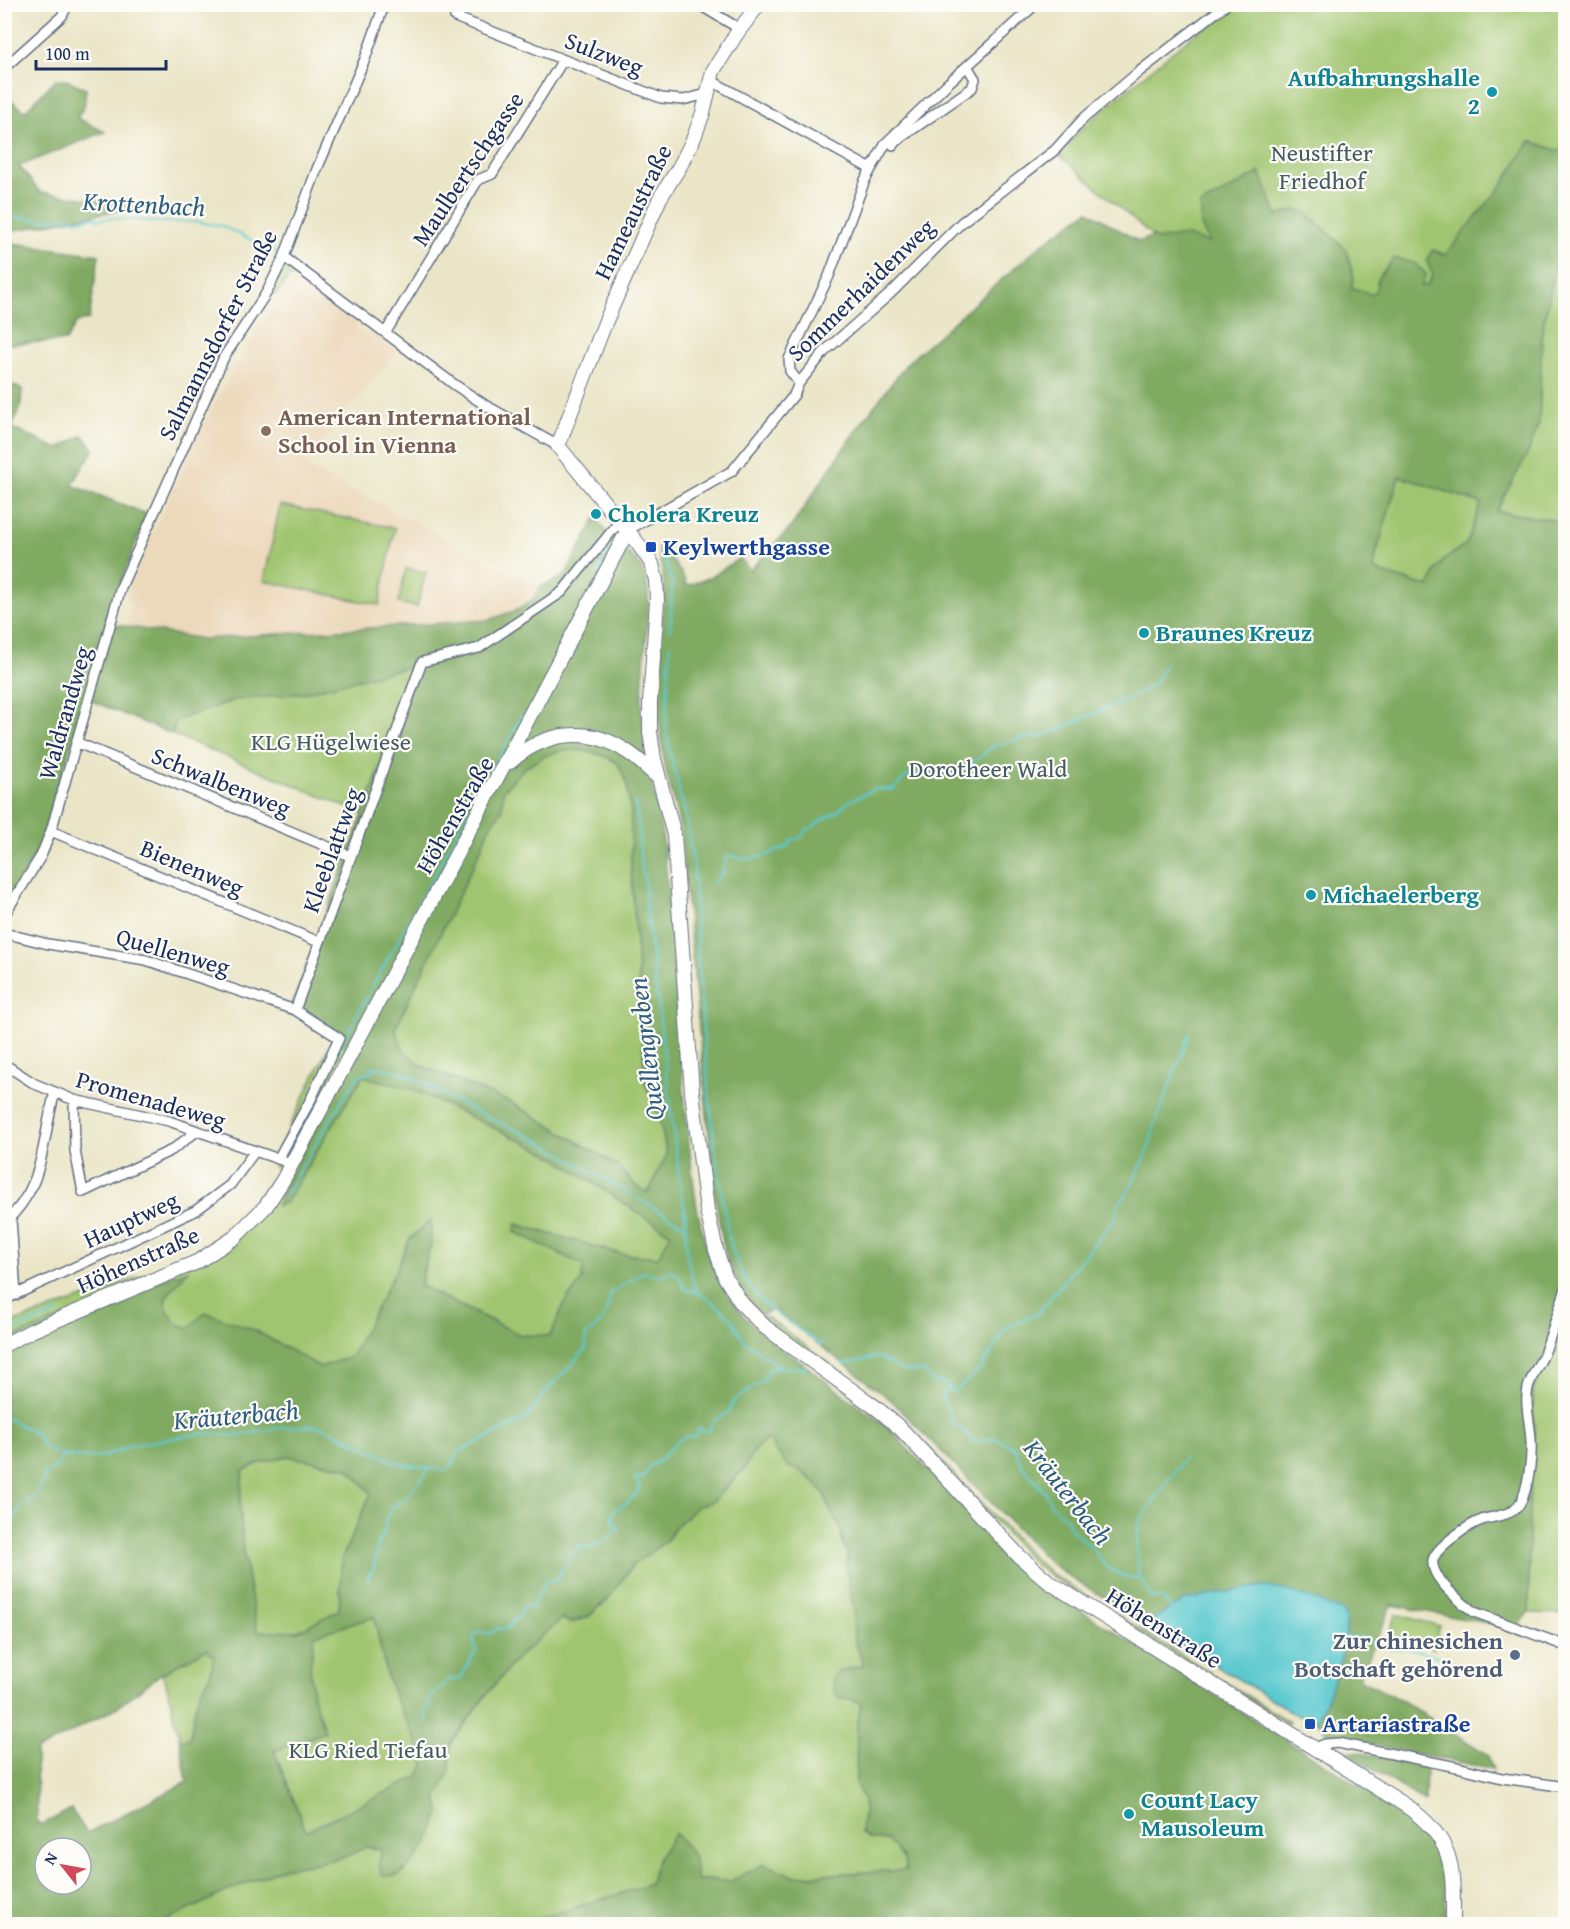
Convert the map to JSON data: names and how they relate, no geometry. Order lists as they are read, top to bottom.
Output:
{
  "streets": {
    "main road": ["Hameaustraße", "Höhenstraße"],
    "street": [
      "Sulzweg",
      "Maulbertschgasse",
      "Sommerhaidenweg",
      "Salmannsdorfer Straße",
      "Waldrandweg",
      "Schwalbenweg",
      "Kleeblattweg",
      "Bienenweg",
      "Quellenweg",
      "Promenadeweg",
      "Hauptweg"
    ]
  },
  "crossings": [
    ["Sulzweg", "Maulbertschgasse"],
    ["Sulzweg", "Hameaustraße"],
    ["Sommerhaidenweg", "Kleeblattweg"],
    ["Salmannsdorfer Straße", "Waldrandweg"],
    ["Waldrandweg", "Schwalbenweg"],
    ["Waldrandweg", "Bienenweg"],
    ["Schwalbenweg", "Kleeblattweg"],
    ["Höhenstraße", "Promenadeweg"],
    ["Kleeblattweg", "Bienenweg"],
    ["Kleeblattweg", "Quellenweg"],
    ["Promenadeweg", "Hauptweg"]
  ],
  "water": ["Krottenbach", "Quellengraben", "Kräuterbach"],
  "parks": [
    "Neustifter Friedhof",
    "KLG Hügelwiese",
    "Dorotheer Wald",
    "KLG Ried Tiefau"
  ],
  "places": {
    "other": [
      "Aufbahrungshalle 2",
      "American International School in Vienna",
      "Cholera Kreuz",
      "Braunes Kreuz",
      "Michaelerberg",
      "Zur chinesichen Botschaft gehörend",
      "Count Lacy Mausoleum"
    ],
    "transit": ["Keylwerthgasse", "Artariastraße"]
  },
  "scale_bar": "100 m",
  "north": "top left"
}
